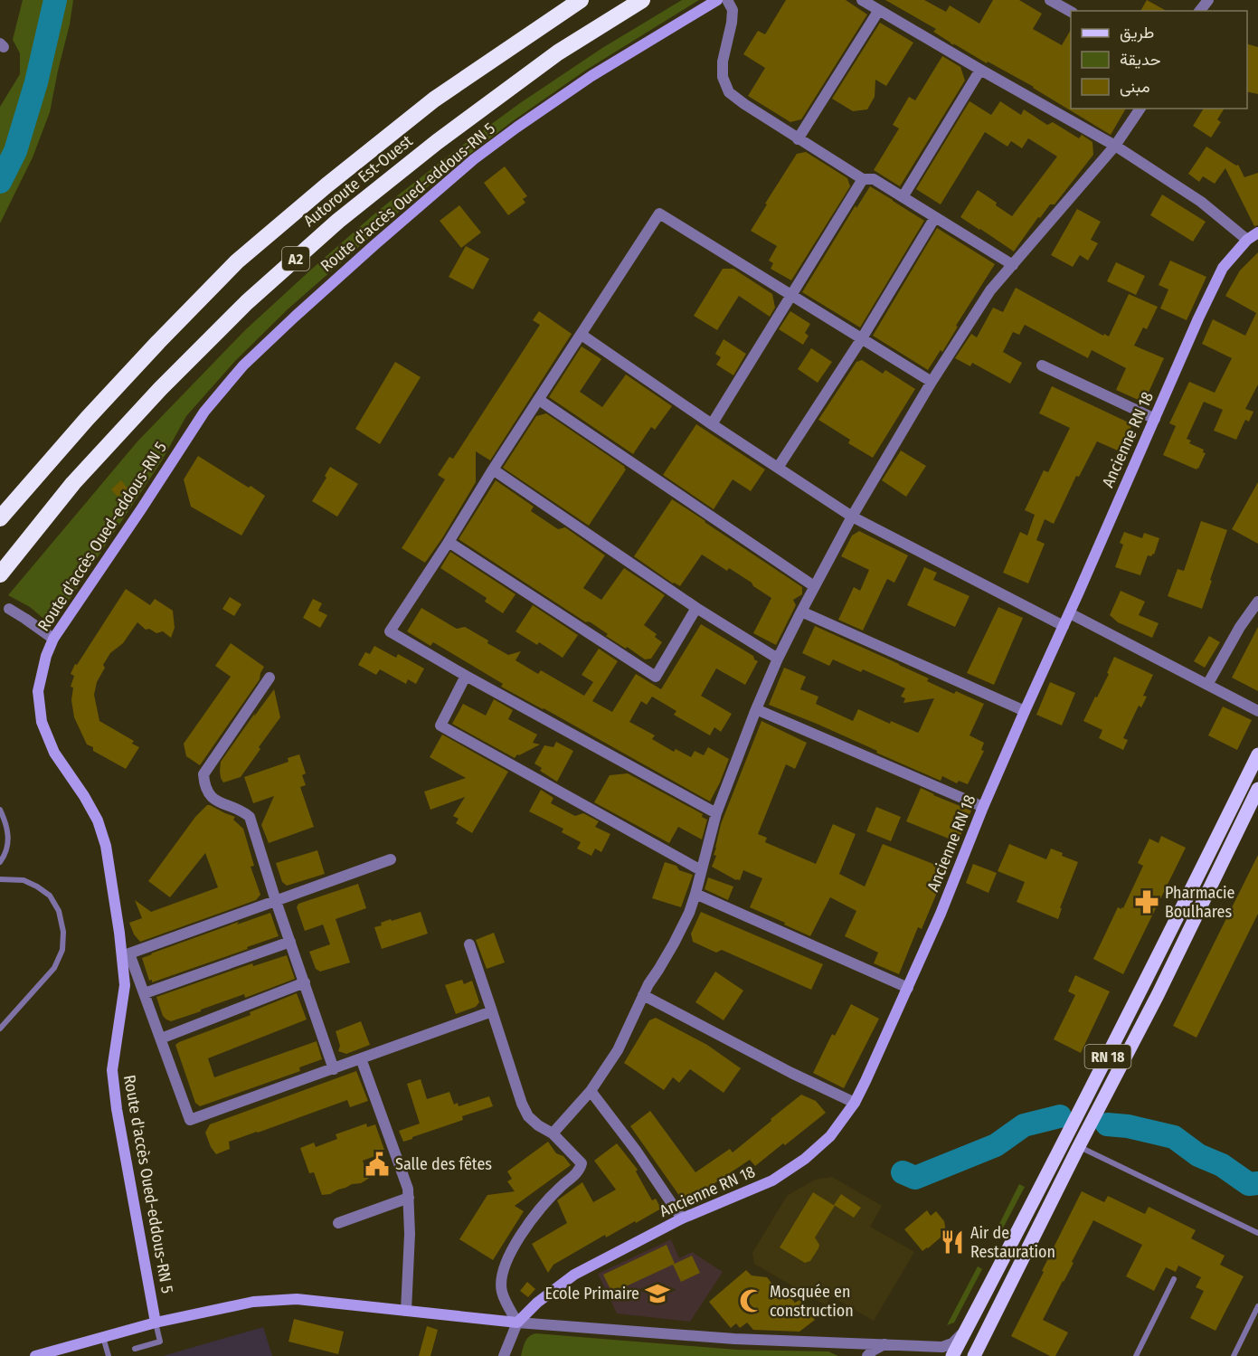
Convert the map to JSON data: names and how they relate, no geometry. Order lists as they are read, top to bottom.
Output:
{
  "streets": {
    "highway": ["Autoroute Est-Ouest", "A2"],
    "main road": ["Route d'accès Oued-eddous-RN 5", "Ancienne RN 18", "RN 18"]
  },
  "places": {
    "pharmacy": ["Pharmacie Boulhares"],
    "public building": ["Salle des fêtes"],
    "restaurant": ["Air de Restauration"],
    "school or university": ["Ecole Primaire"],
    "mosque": ["Mosquée en construction"]
  },
  "legend": ["طريق", "حديقة", "مبنى"]
}
